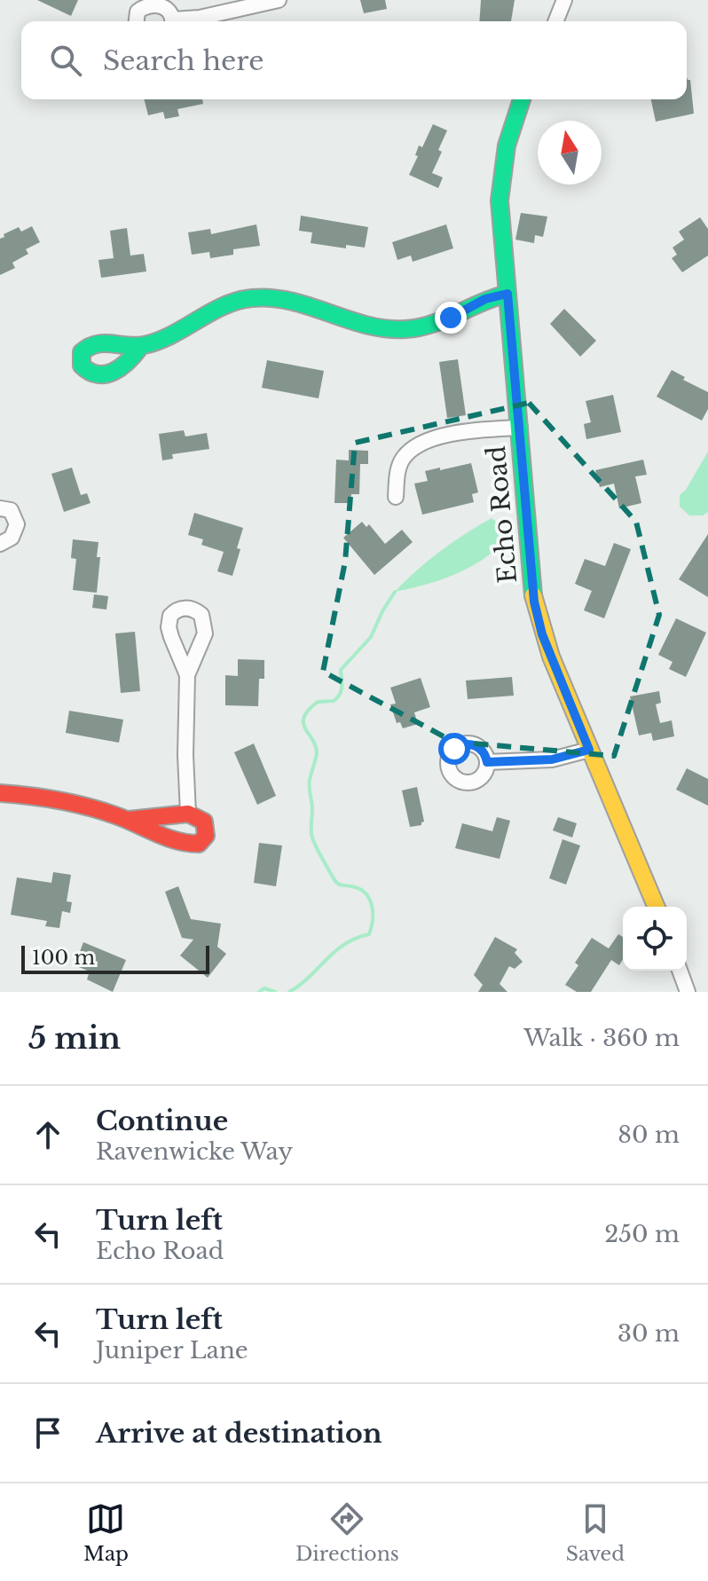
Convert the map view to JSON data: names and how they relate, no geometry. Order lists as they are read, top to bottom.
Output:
{
  "streets": {
    "street": ["Echo Road"]
  },
  "scale_bar": "100 m",
  "north": "top",
  "page": {
    "search": "Search here",
    "scale": "100 m",
    "heading": ["5 min", "Walk · 360 m"],
    "list": [
      ["Continue", "Ravenwicke Way", "80 m"],
      ["Turn left", "Echo Road", "250 m"],
      ["Turn left", "Juniper Lane", "30 m"],
      "Arrive at destination"
    ],
    "nav": ["Map", "Directions", "Saved"]
  }
}
